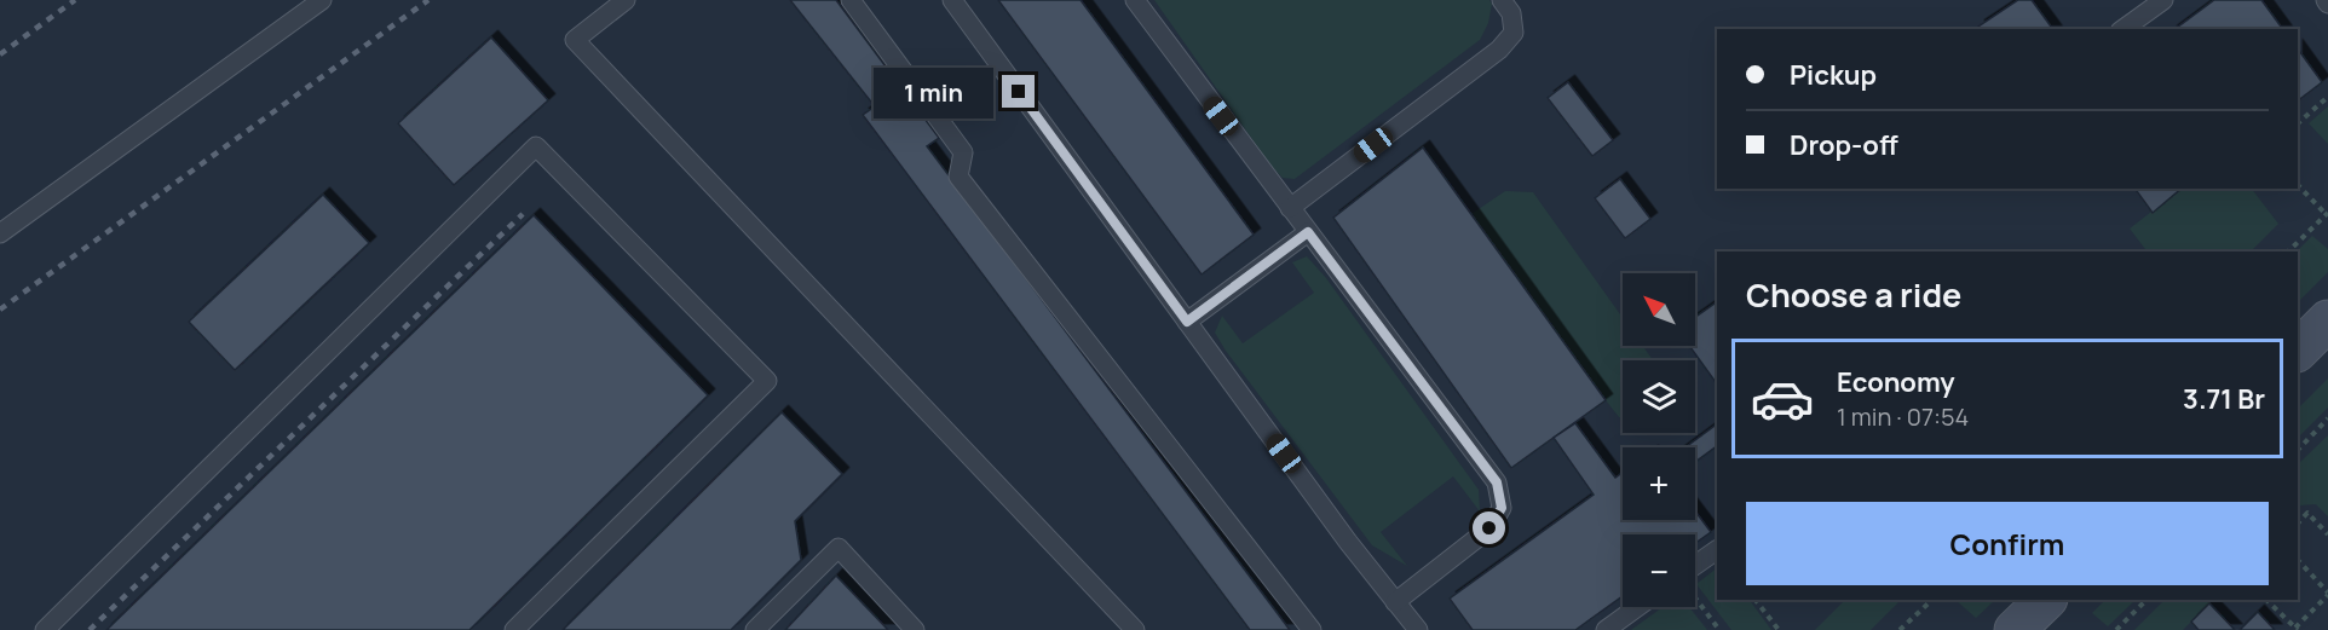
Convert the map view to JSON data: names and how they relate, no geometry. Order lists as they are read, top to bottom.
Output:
{
  "north": "top left",
  "page": {
    "banner": ["Pickup", "Drop-off"],
    "bubble": "1 min",
    "heading": "Choose a ride",
    "map_buttons": ["+", "−"],
    "list": [
      {
        "name": "Economy",
        "note": "1 min · 07:54",
        "value": "3.71 Br"
      }
    ],
    "buttons": "Confirm"
  }
}
